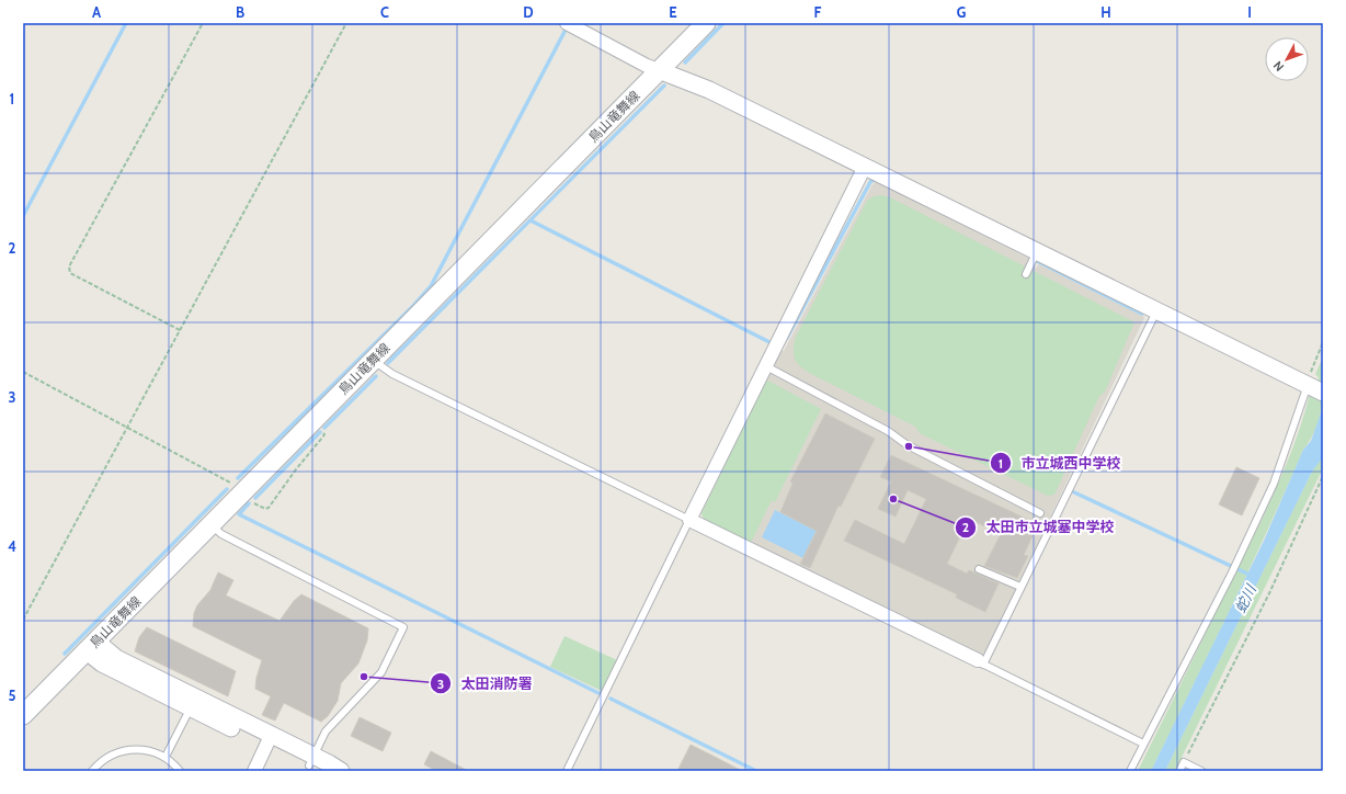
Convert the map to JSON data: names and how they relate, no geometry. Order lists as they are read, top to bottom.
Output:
{
  "streets": {
    "main road": ["鳥山竜舞線"]
  },
  "water": ["蛇川"],
  "places": ["市立城西中学校", "太田市立城塞中学校", "太田消防署"],
  "north": "bottom left",
  "grid": {
    "columns": [
      "A",
      "B",
      "C",
      "D",
      "E",
      "F",
      "G",
      "H",
      "I"
    ],
    "rows": [
      "1",
      "2",
      "3",
      "4",
      "5"
    ]
  }
}
